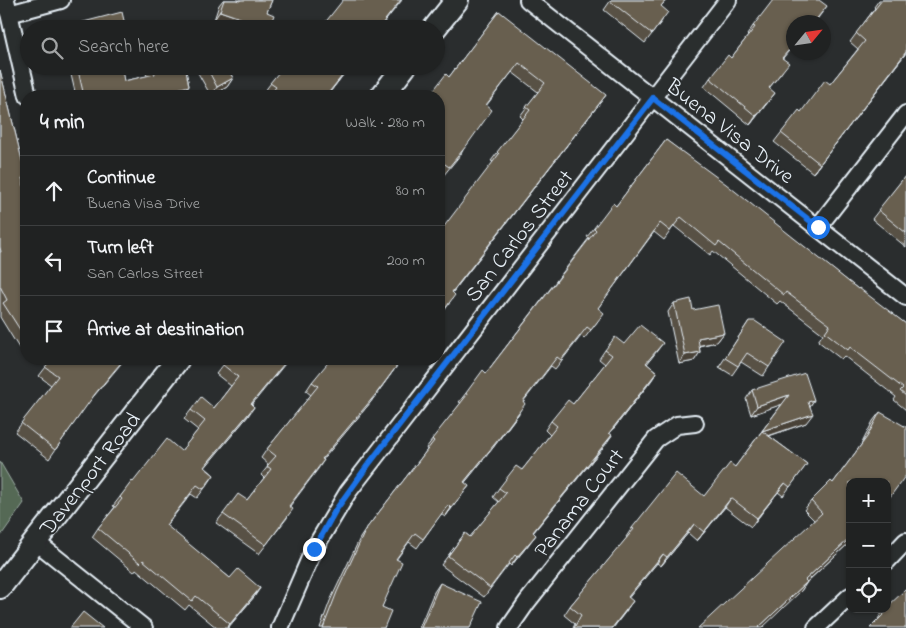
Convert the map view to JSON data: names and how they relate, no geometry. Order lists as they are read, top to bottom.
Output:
{
  "streets": {
    "street": [
      "Buena Visa Drive",
      "San Carlos Street",
      "Davenport Road",
      "Panama Court"
    ]
  },
  "crossings": [
    ["Buena Visa Drive", "San Carlos Street"]
  ],
  "north": "top right",
  "page": {
    "search": "Search here",
    "heading": ["4 min", "Walk · 280 m"],
    "list": [
      ["Continue", "Buena Visa Drive", "80 m"],
      ["Turn left", "San Carlos Street", "200 m"],
      "Arrive at destination"
    ],
    "map_buttons": ["+", "−"]
  }
}
